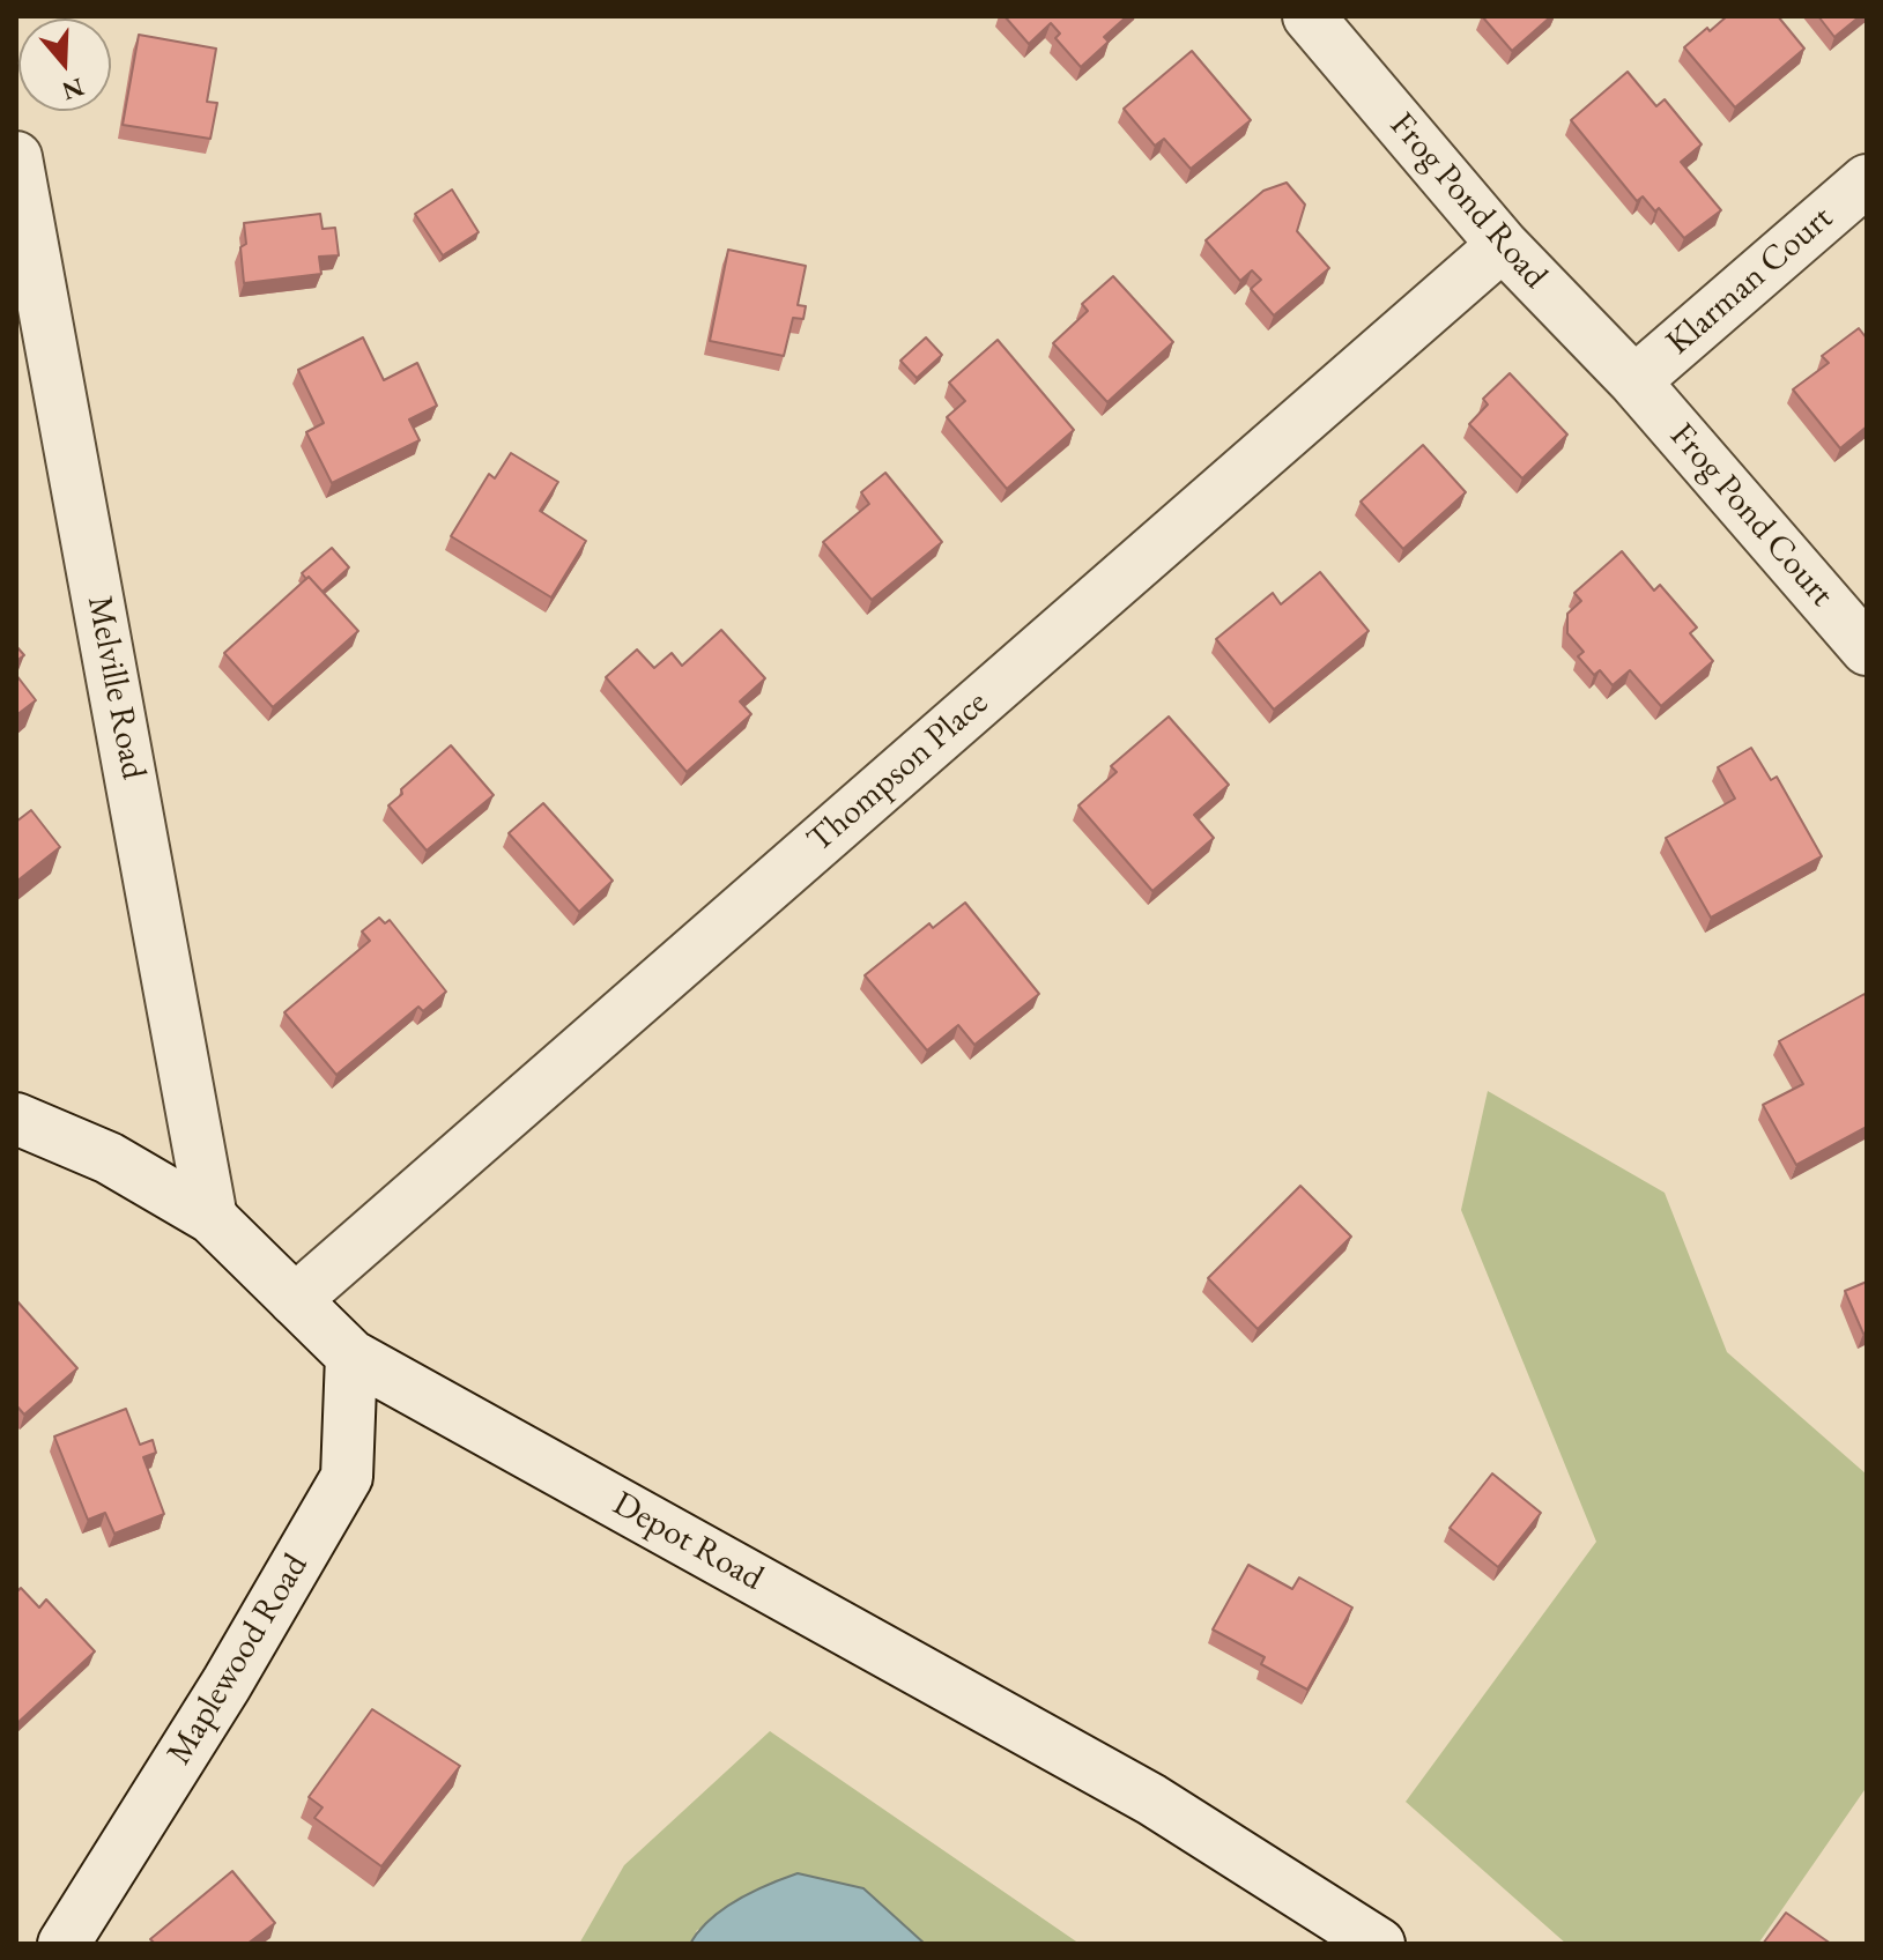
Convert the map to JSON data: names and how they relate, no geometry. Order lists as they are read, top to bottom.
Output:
{
  "streets": {
    "street": [
      "Frog Pond Road",
      "Klarman Court",
      "Frog Pond Court",
      "Melville Road",
      "Thompson Place",
      "Depot Road",
      "Maplewood Road"
    ]
  },
  "crossings": [
    ["Frog Pond Road", "Klarman Court"],
    ["Frog Pond Road", "Frog Pond Court"],
    ["Frog Pond Road", "Thompson Place"],
    ["Klarman Court", "Frog Pond Court"],
    ["Melville Road", "Depot Road"],
    ["Thompson Place", "Depot Road"],
    ["Depot Road", "Maplewood Road"]
  ],
  "north": "bottom"
}
